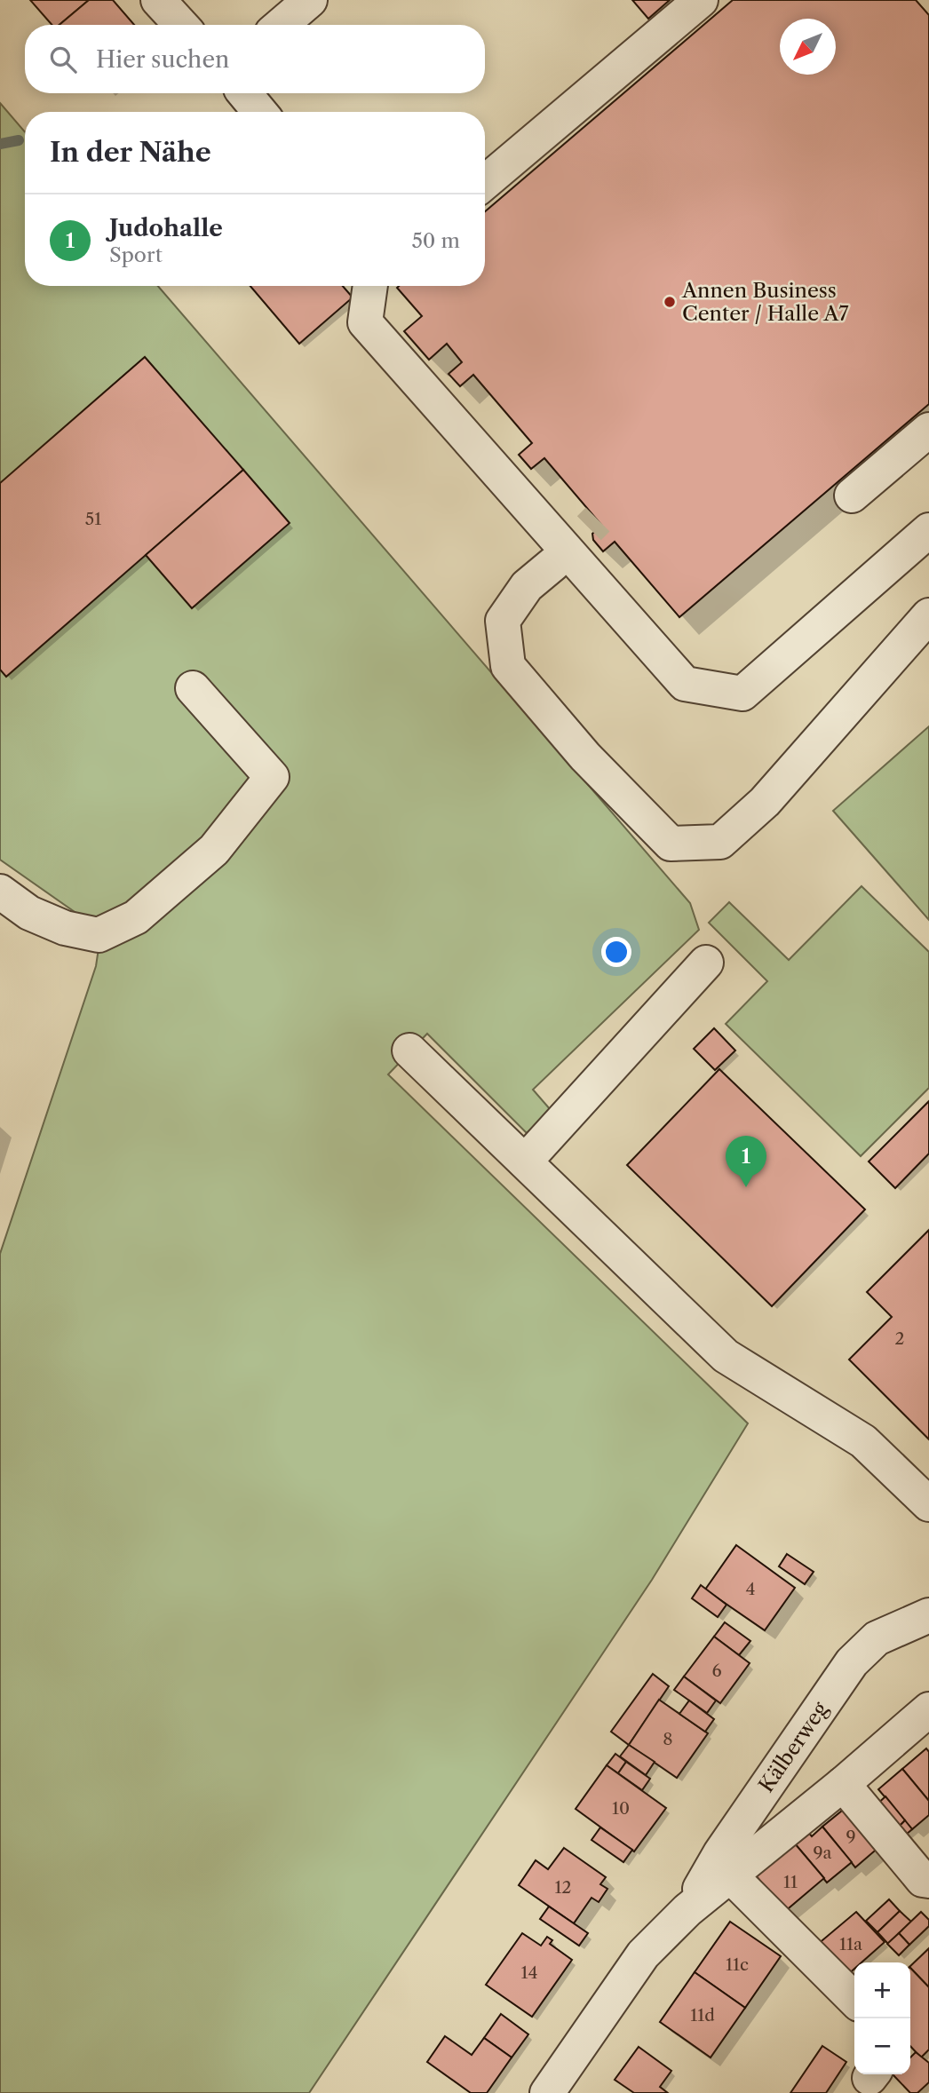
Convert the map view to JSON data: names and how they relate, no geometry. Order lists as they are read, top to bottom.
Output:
{
  "streets": {
    "street": ["Kälberweg"]
  },
  "places": ["Annen Business Center / Halle A7"],
  "house_numbers": [
    "51",
    "2",
    "4",
    "6",
    "8",
    "10",
    "9",
    "9a",
    "11",
    "12",
    "11a",
    "11c",
    "14",
    "11d"
  ],
  "north": "bottom left",
  "page": {
    "search": "Hier suchen",
    "heading": "In der Nähe",
    "list": [
      {
        "mark": "1",
        "name": "Judohalle",
        "note": "Sport",
        "value": "50 m"
      }
    ],
    "pins": "1",
    "map_buttons": ["+", "−"]
  }
}
